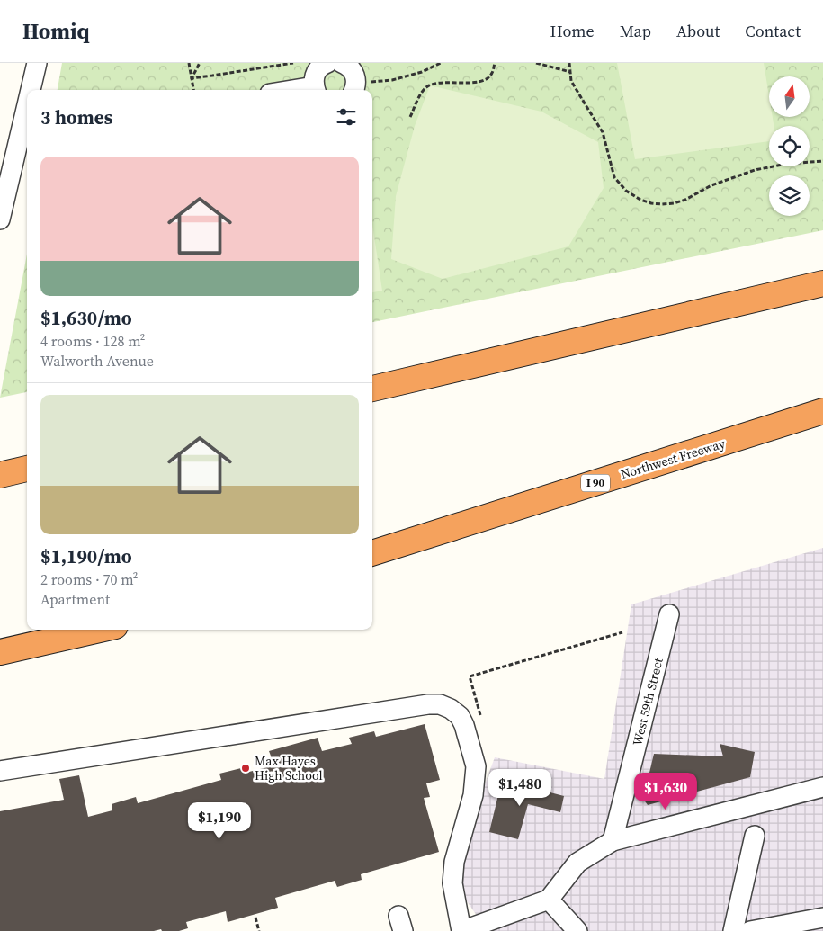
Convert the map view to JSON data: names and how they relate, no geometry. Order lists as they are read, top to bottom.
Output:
{
  "streets": {
    "highway": ["Northwest Freeway", "I 90"],
    "street": ["West 59th Street"]
  },
  "places": ["Max Hayes High School"],
  "north": "top",
  "page": {
    "header": "Homiq",
    "nav": [
      "Home",
      "Map",
      "About",
      "Contact"
    ],
    "heading": "3 homes",
    "list": [
      {
        "name": "$1,630/mo",
        "note": "4 rooms · 128 m² · Walworth Avenue"
      },
      {
        "name": "$1,190/mo",
        "note": "2 rooms · 70 m² · Apartment"
      }
    ],
    "price": ["$1,480", "$1,630", "$1,190"]
  }
}
